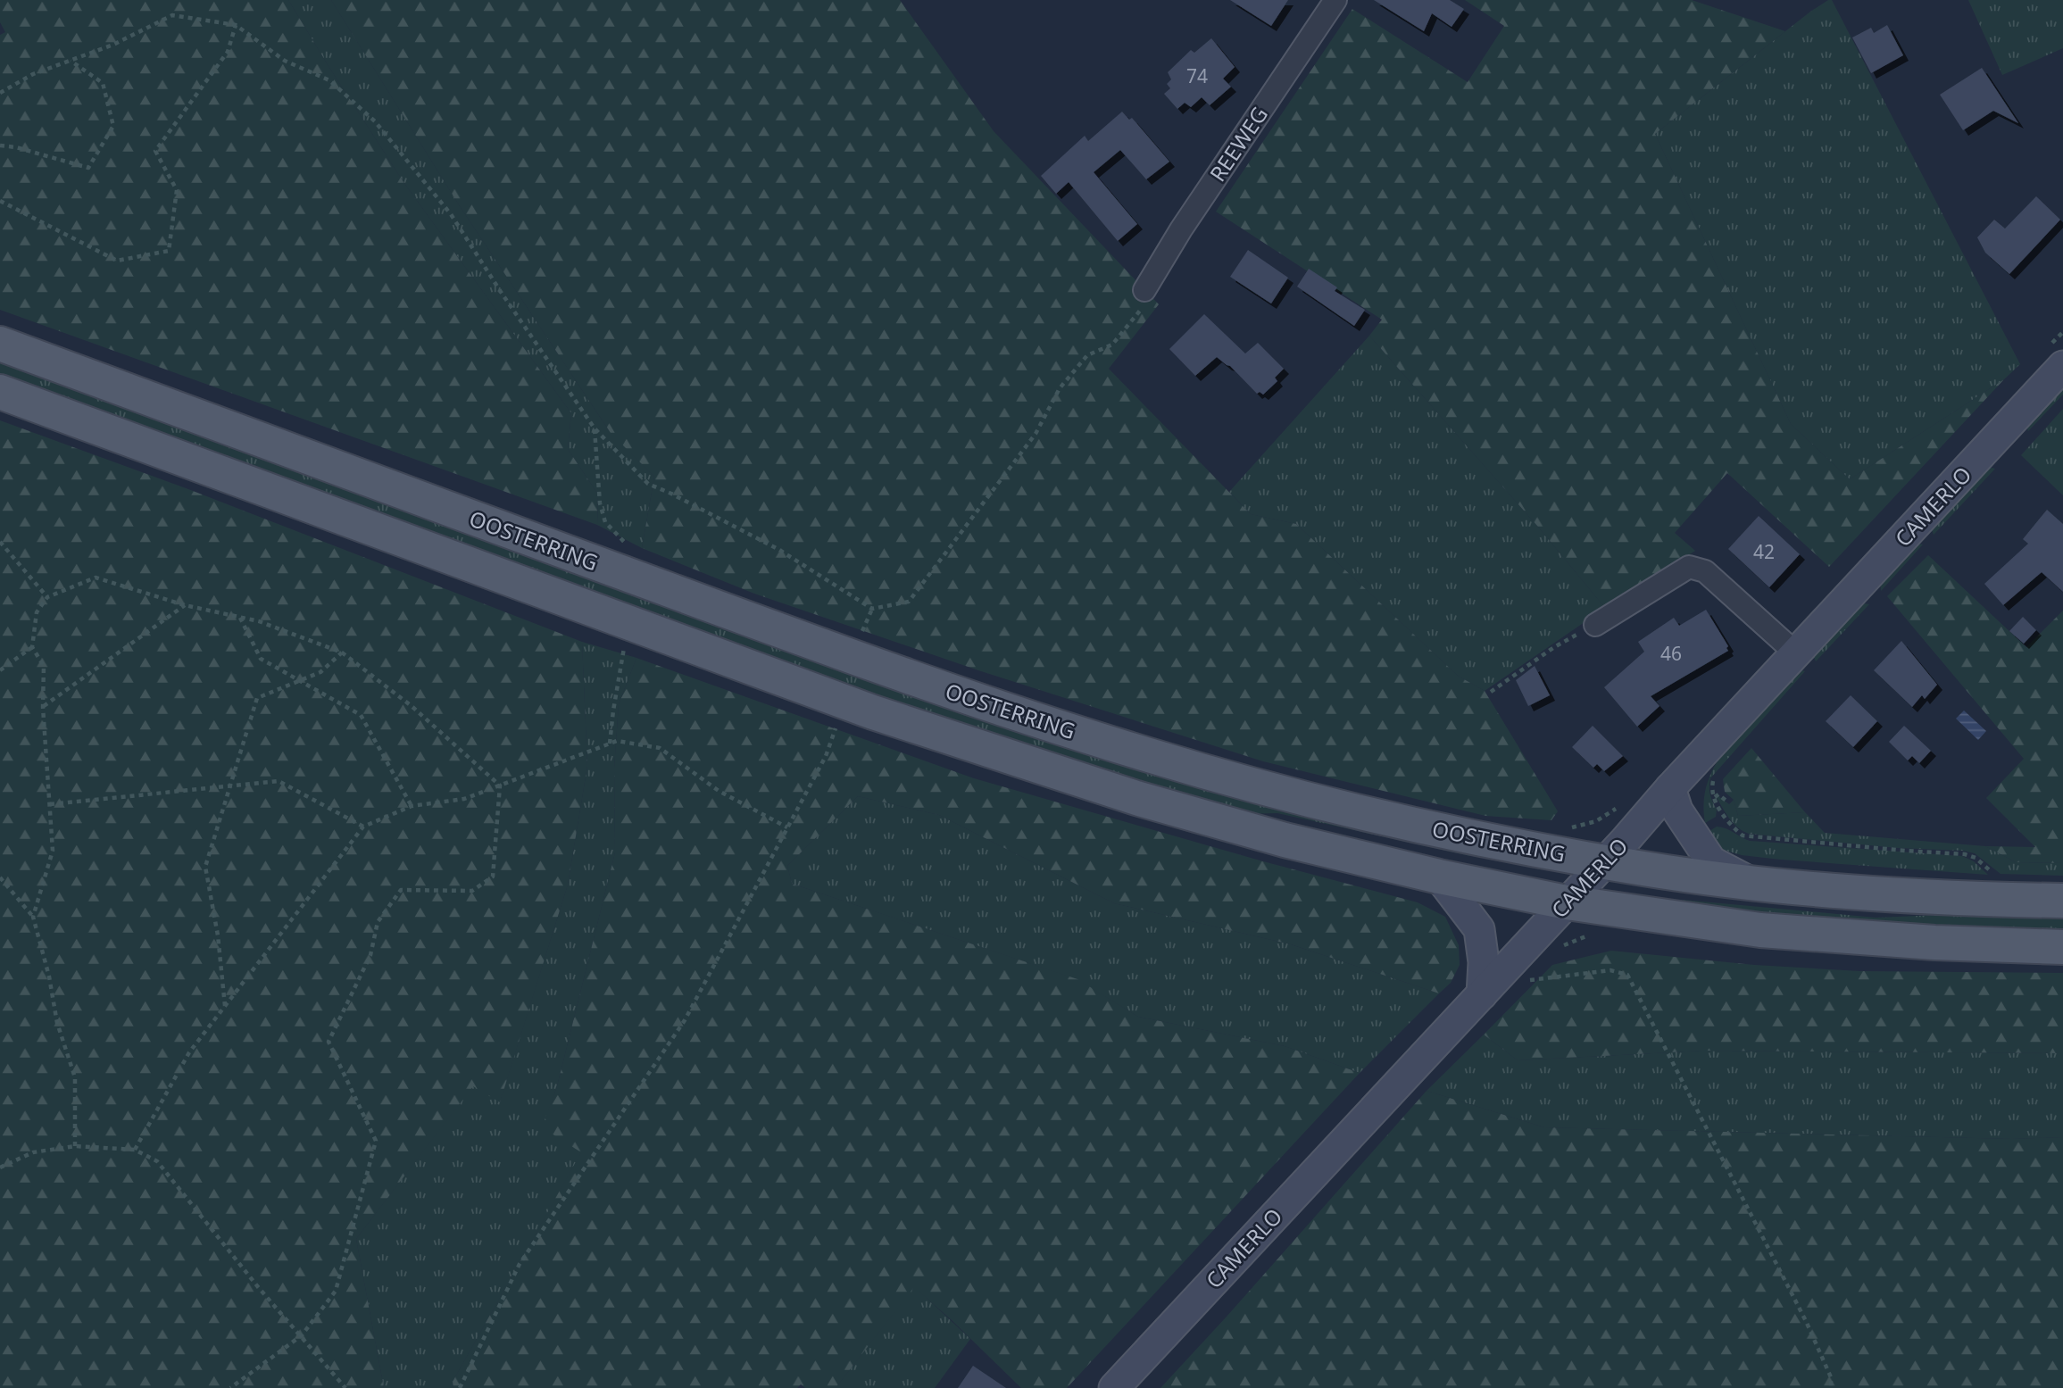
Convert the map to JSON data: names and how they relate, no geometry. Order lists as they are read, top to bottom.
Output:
{
  "streets": {
    "main road": ["CAMERLO", "OOSTERRING"],
    "street": ["REEWEG"]
  },
  "crossings": [
    ["CAMERLO", "OOSTERRING"]
  ],
  "house_numbers": ["74", "42", "46"]
}
